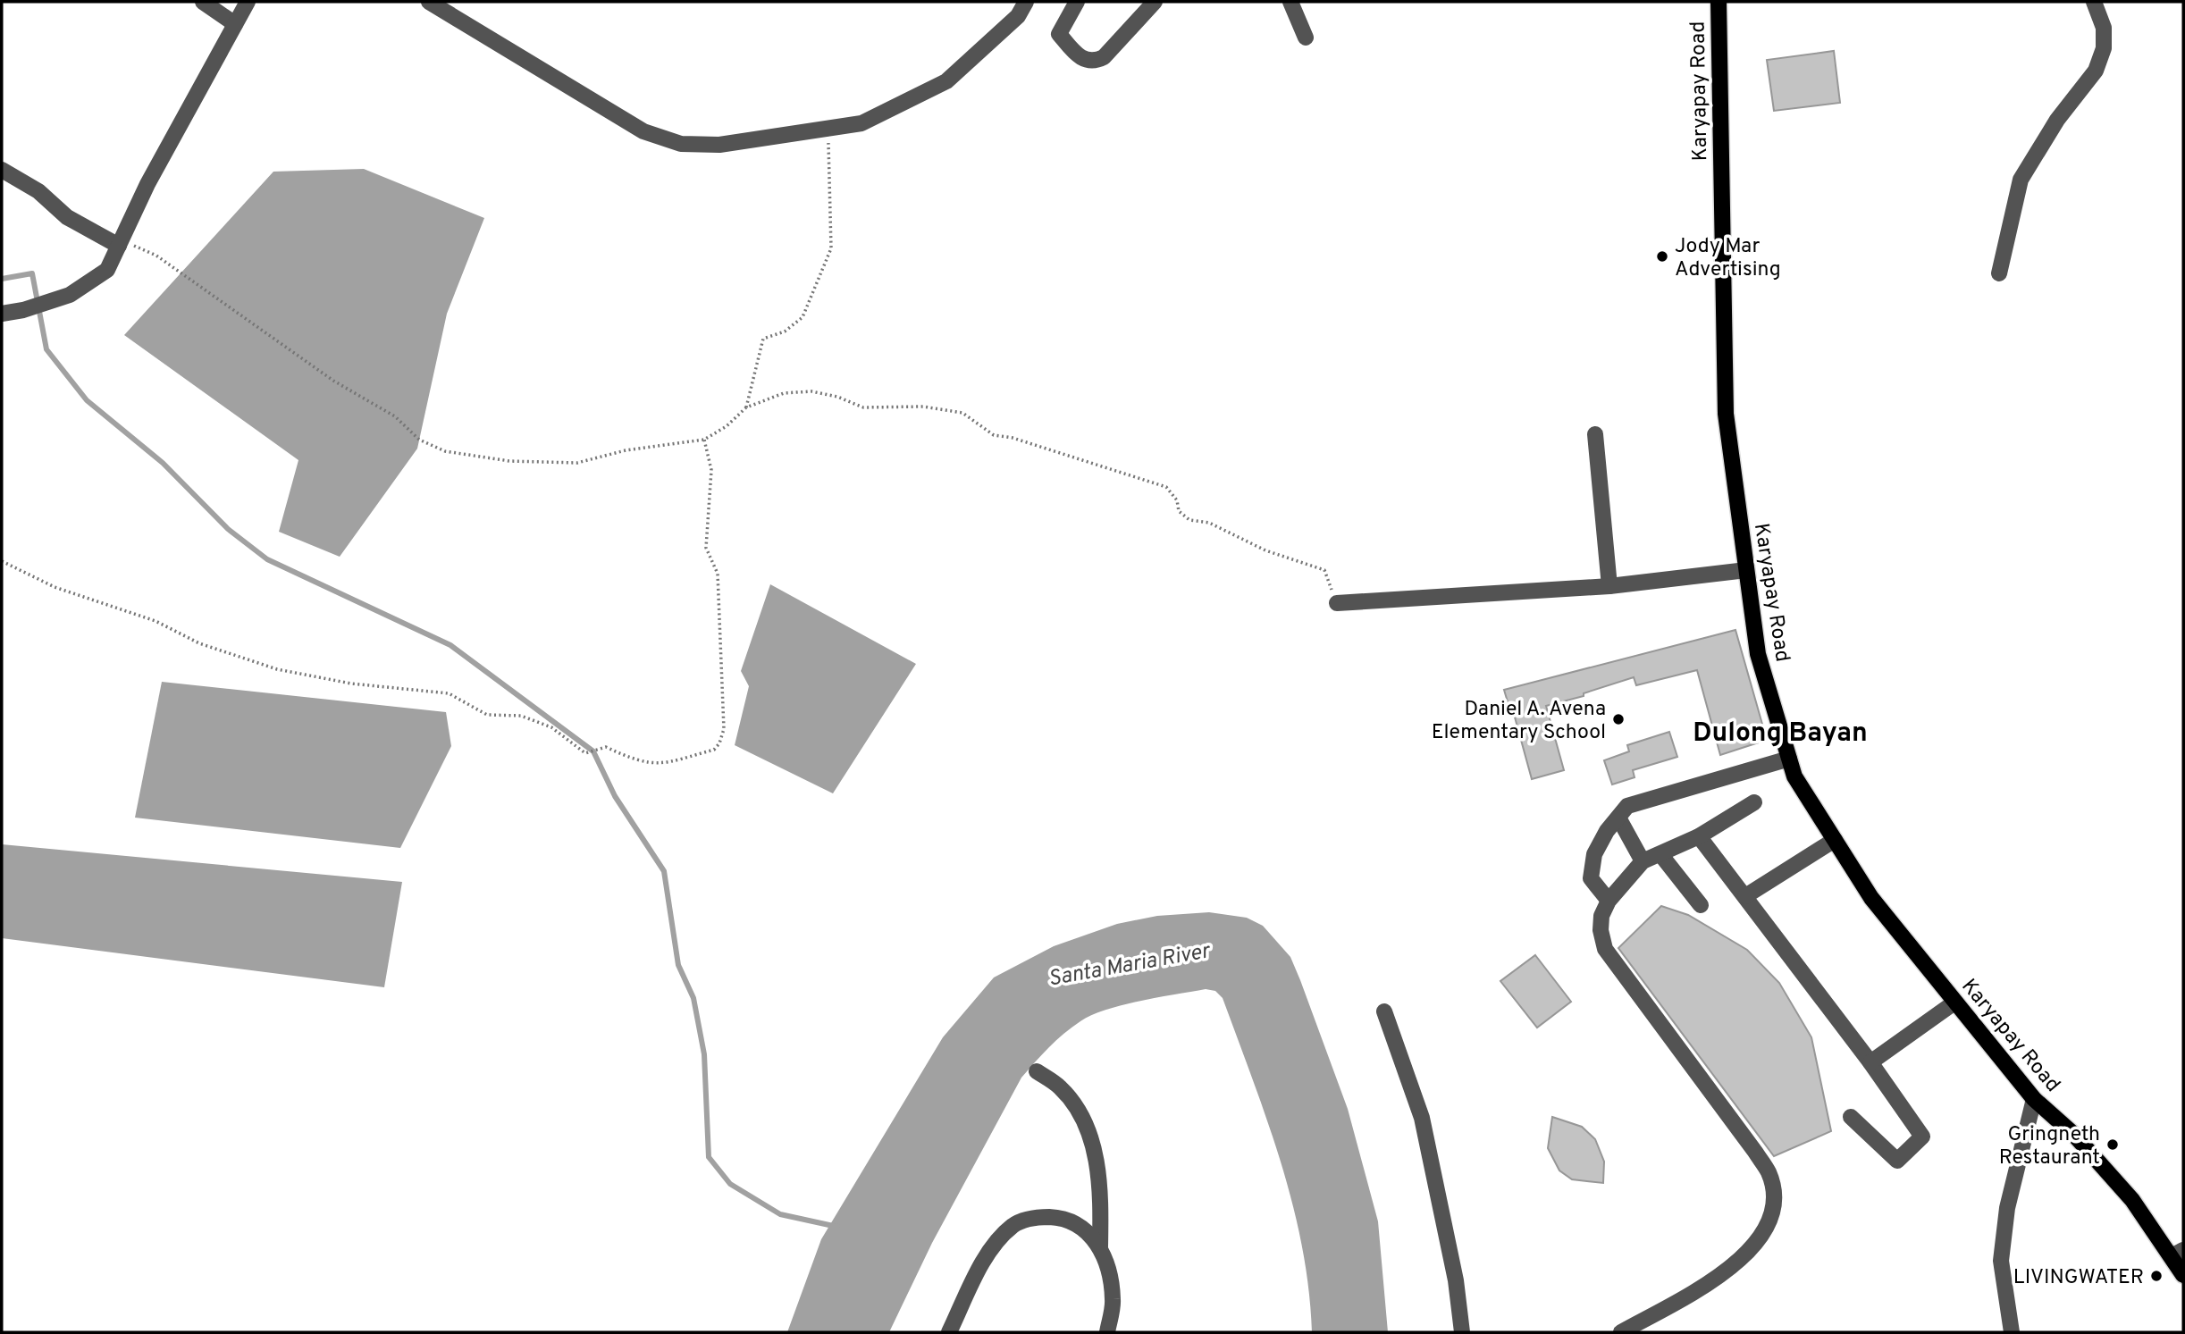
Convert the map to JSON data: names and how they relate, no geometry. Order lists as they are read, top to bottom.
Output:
{
  "streets": {
    "main road": ["Karyapay Road"]
  },
  "districts": ["Dulong Bayan"],
  "water": ["Santa Maria River"],
  "places": [
    "Jody Mar Advertising",
    "Daniel A. Avena Elementary School",
    "Gringneth Restaurant",
    "LIVINGWATER"
  ]
}
